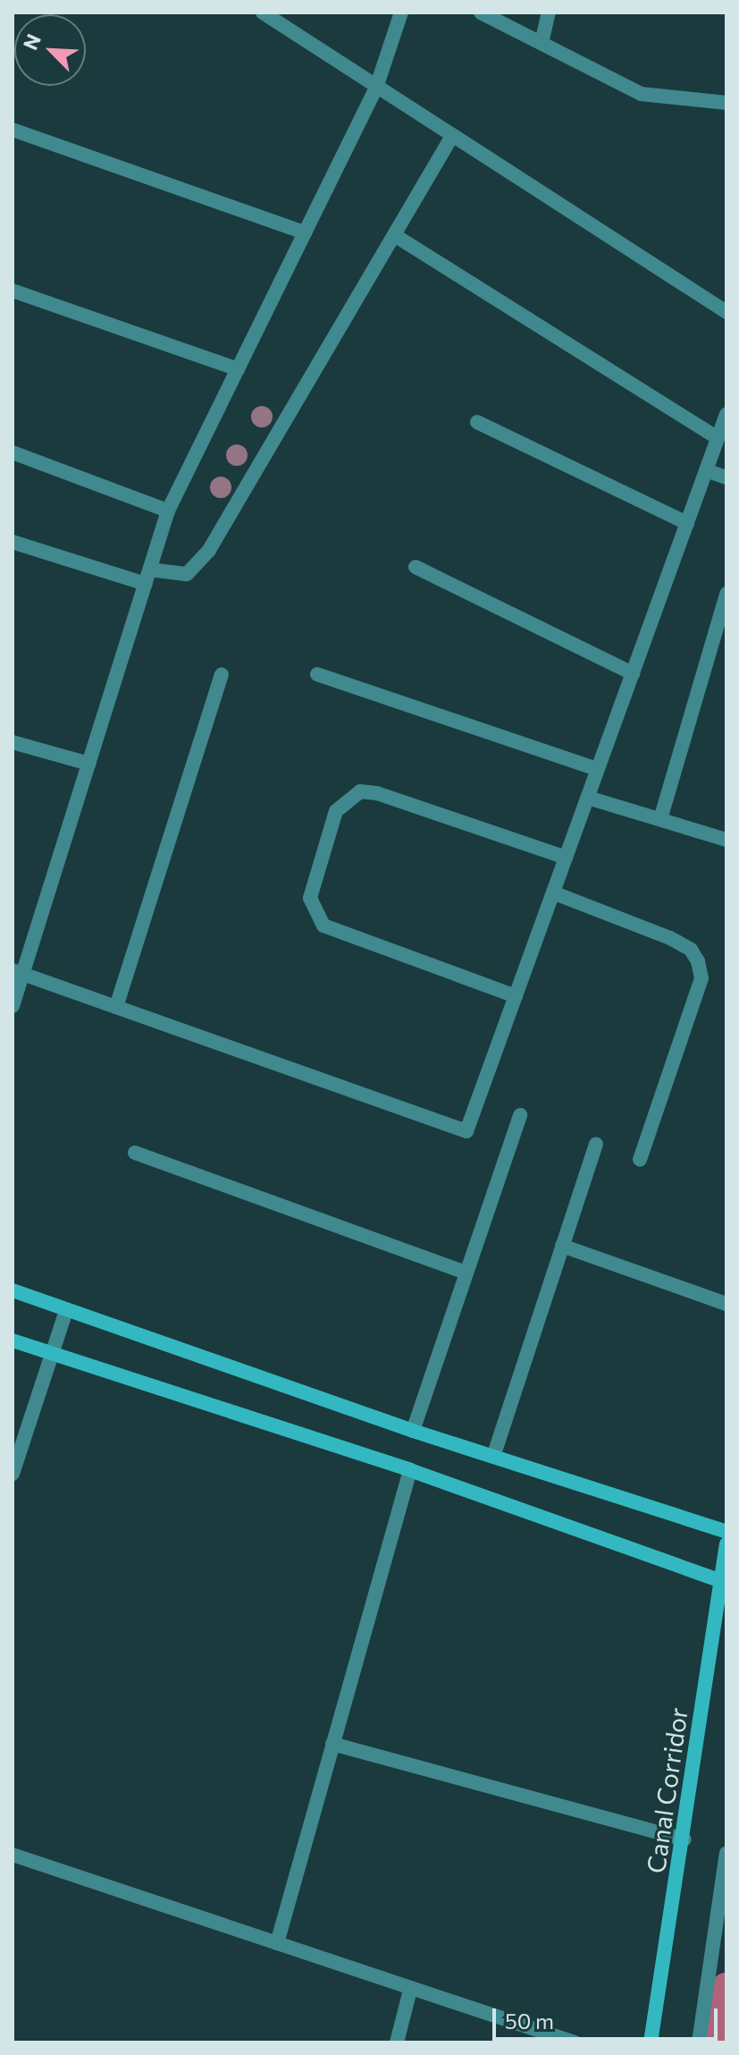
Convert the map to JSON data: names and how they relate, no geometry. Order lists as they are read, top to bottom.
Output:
{
  "streets": {
    "street": ["Canal Corridor"]
  },
  "scale_bar": "50 m",
  "north": "top left"
}
